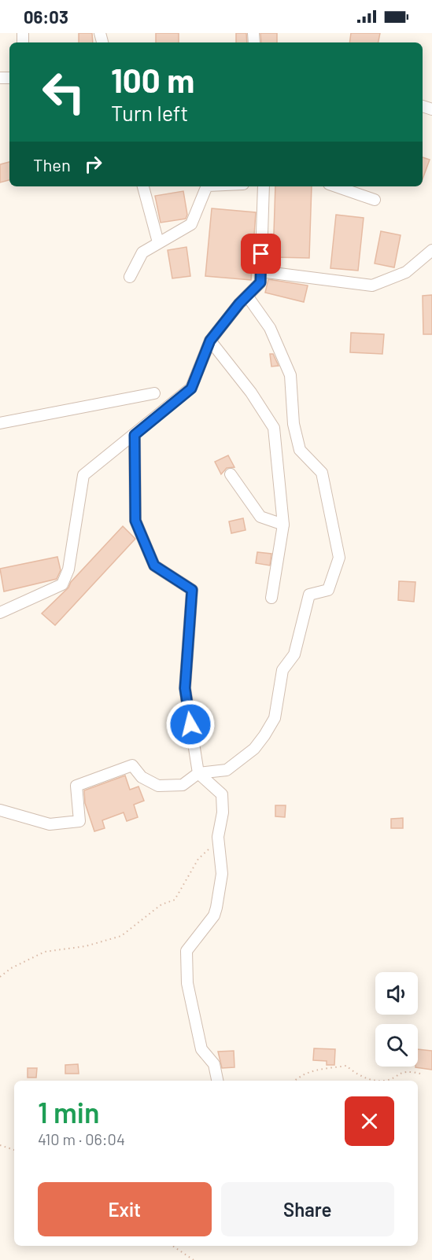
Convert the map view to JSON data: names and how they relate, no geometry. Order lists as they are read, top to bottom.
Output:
{
  "page": {
    "status": "06:03",
    "turn": ["100 m", "Turn left"],
    "then": "Then",
    "heading": ["1 min", "410 m · 06:04"],
    "buttons": ["Exit", "Share"]
  }
}
